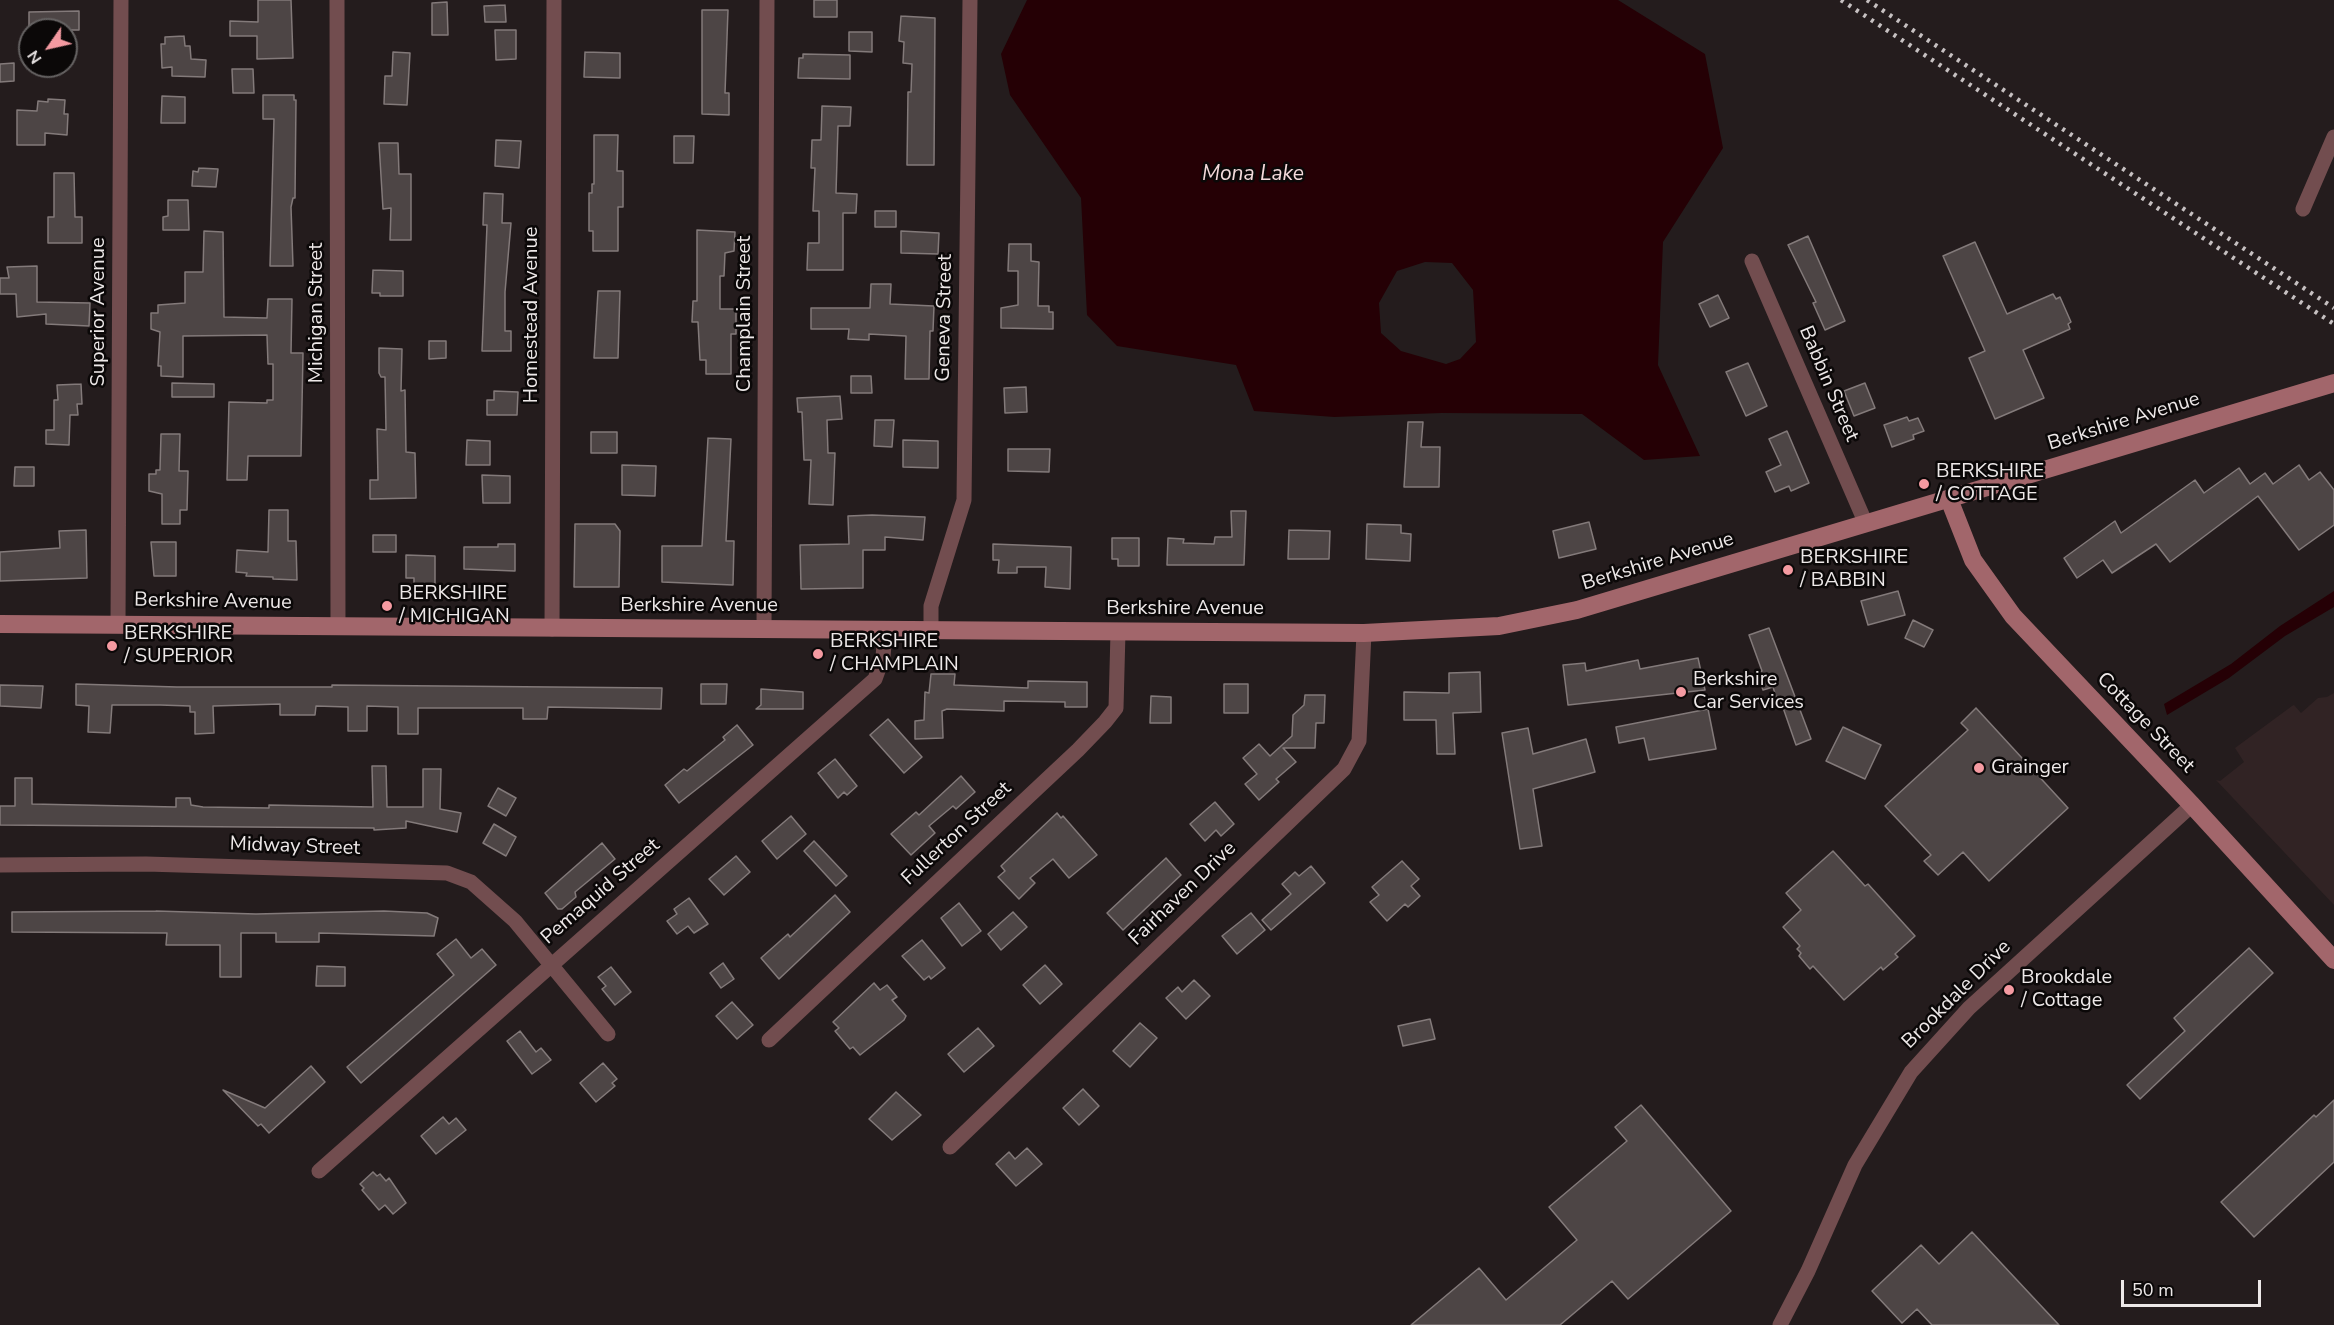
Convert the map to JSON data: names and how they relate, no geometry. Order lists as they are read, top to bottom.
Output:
{
  "streets": {
    "main road": ["Berkshire Avenue", "Cottage Street"],
    "street": [
      "Superior Avenue",
      "Michigan Street",
      "Champlain Street",
      "Homestead Avenue",
      "Geneva Street",
      "Babbin Street",
      "Fullerton Street",
      "Midway Street",
      "Pemaquid Street",
      "Fairhaven Drive",
      "Brookdale Drive"
    ]
  },
  "crossings": [
    ["Superior Avenue", "Berkshire Avenue"],
    ["Michigan Street", "Berkshire Avenue"],
    ["Champlain Street", "Berkshire Avenue"],
    ["Homestead Avenue", "Berkshire Avenue"],
    ["Geneva Street", "Berkshire Avenue"],
    ["Babbin Street", "Berkshire Avenue"],
    ["Berkshire Avenue", "Cottage Street"],
    ["Berkshire Avenue", "Fullerton Street"],
    ["Berkshire Avenue", "Pemaquid Street"],
    ["Berkshire Avenue", "Fairhaven Drive"],
    ["Cottage Street", "Brookdale Drive"],
    ["Midway Street", "Pemaquid Street"]
  ],
  "water": ["Mona Lake"],
  "places": [
    "BERKSHIRE / COTTAGE",
    "BERKSHIRE / BABBIN",
    "BERKSHIRE / MICHIGAN",
    "BERKSHIRE / SUPERIOR",
    "BERKSHIRE / CHAMPLAIN",
    "Berkshire Car Services",
    "Grainger",
    "Brookdale / Cottage"
  ],
  "scale_bar": "50 m",
  "north": "bottom left"
}
